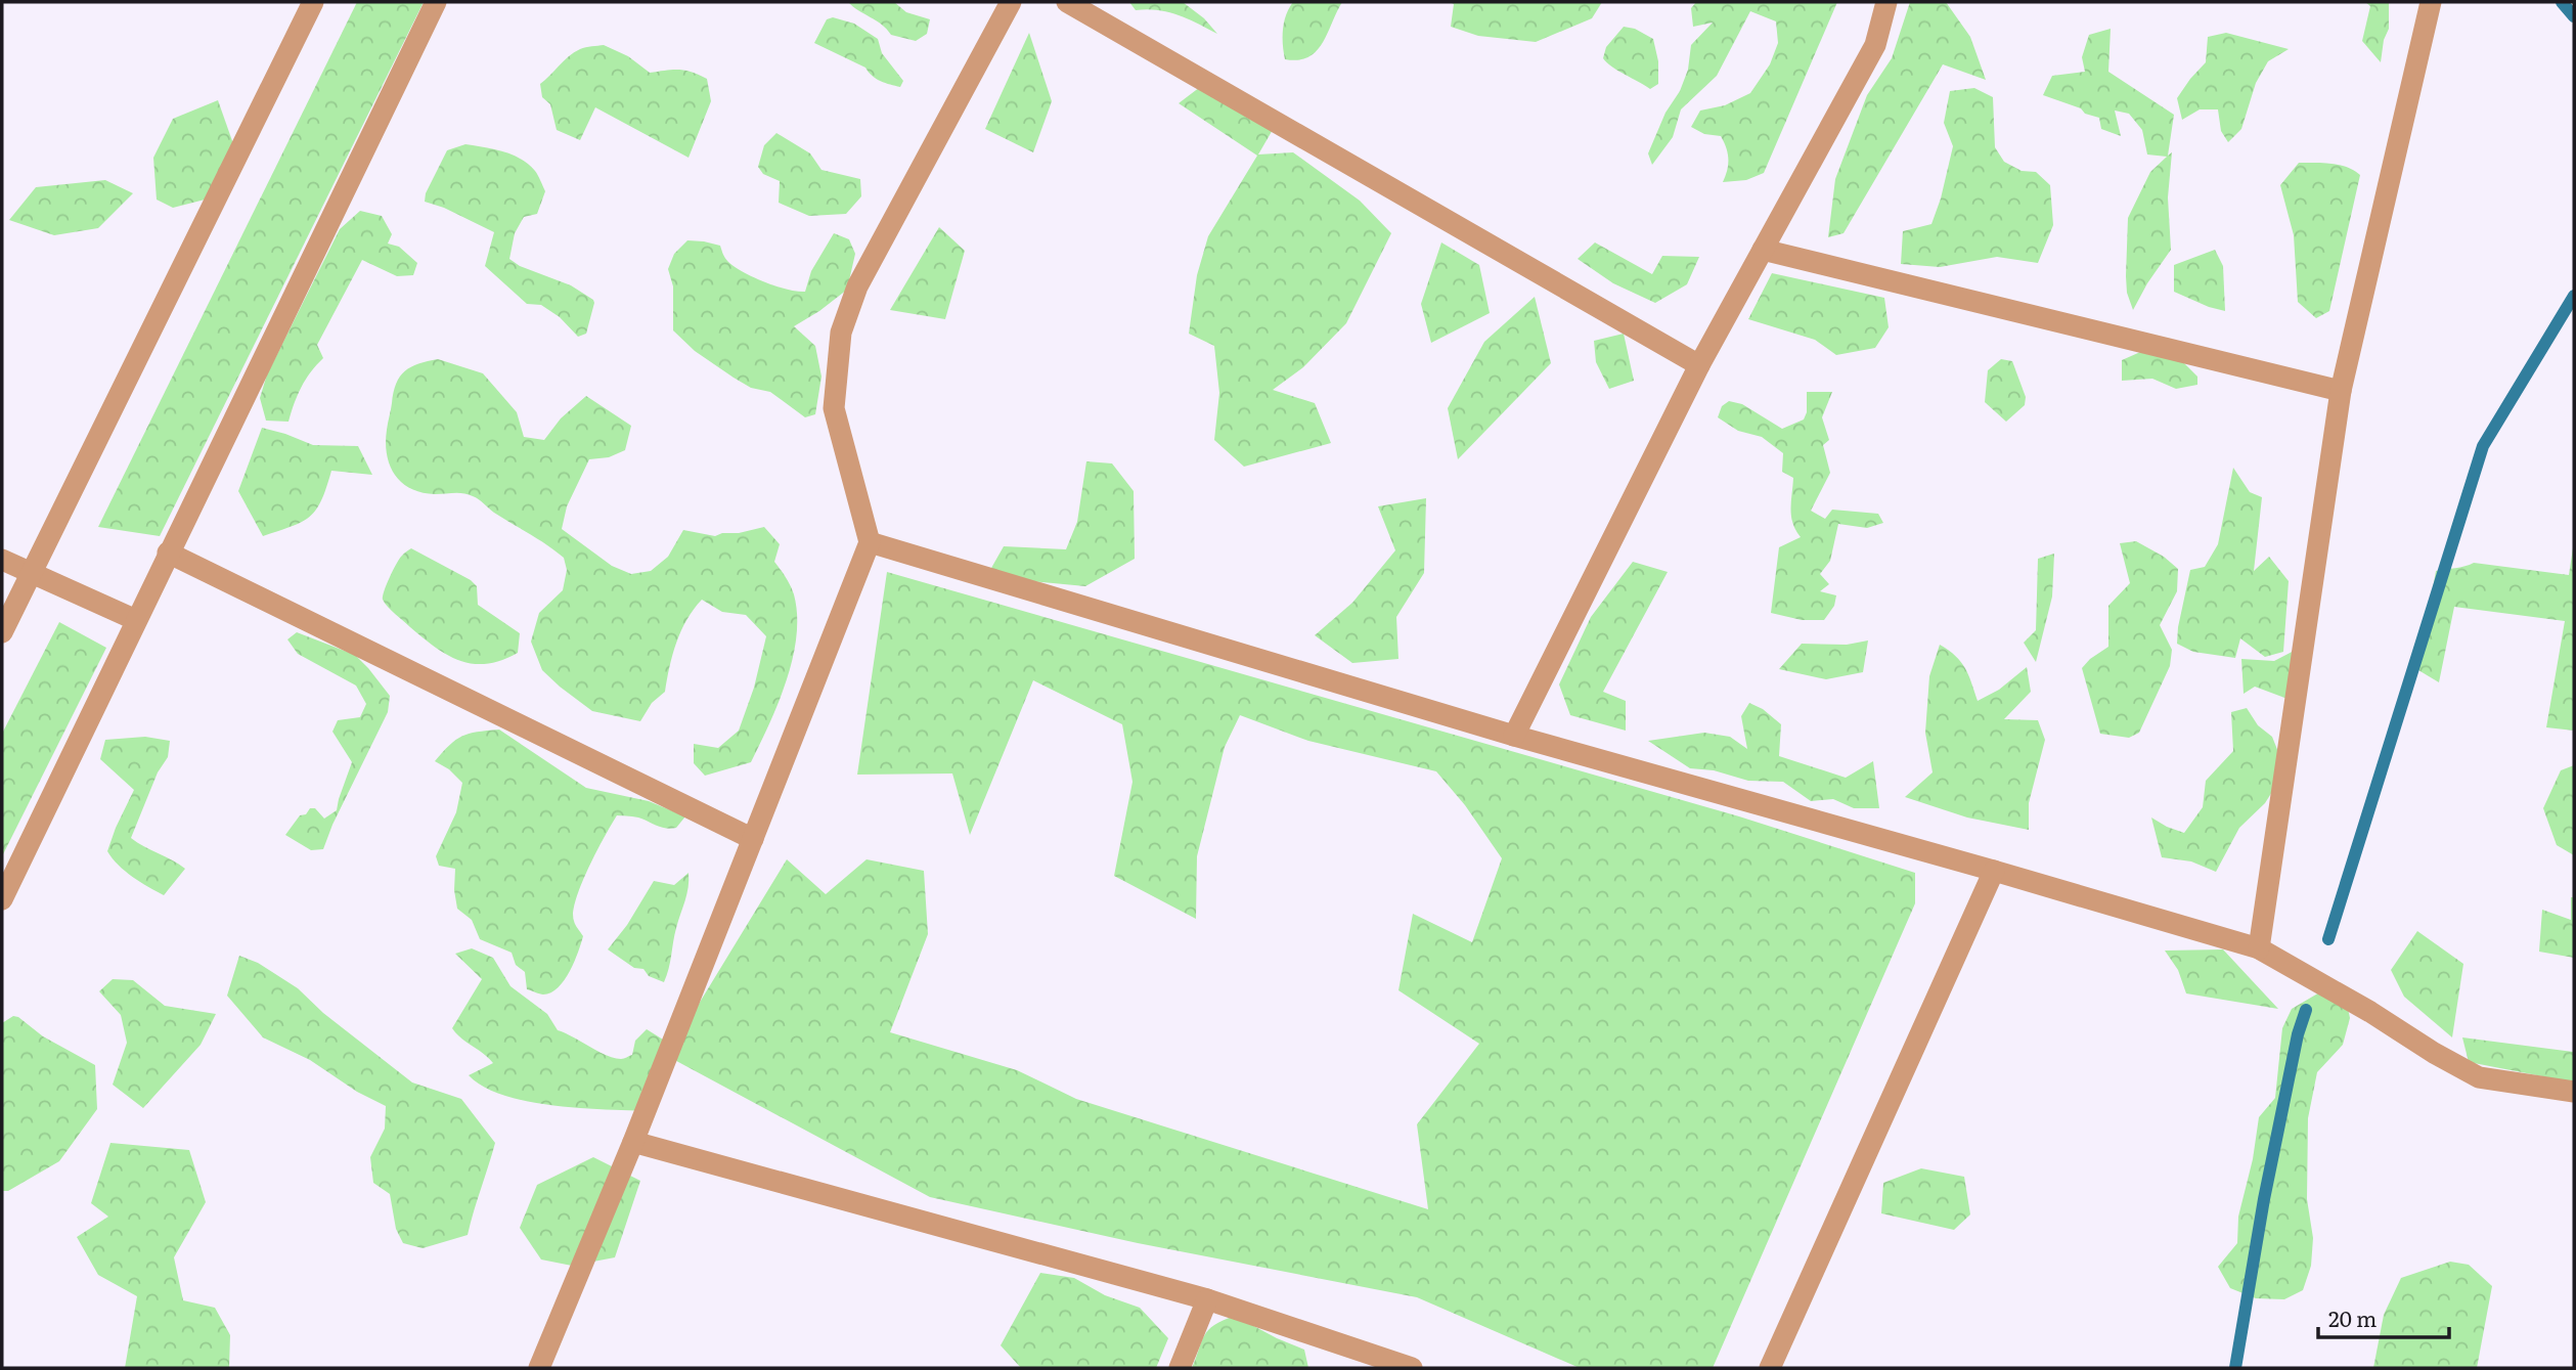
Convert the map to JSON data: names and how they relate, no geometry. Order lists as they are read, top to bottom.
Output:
{
  "scale_bar": "20 m"
}
